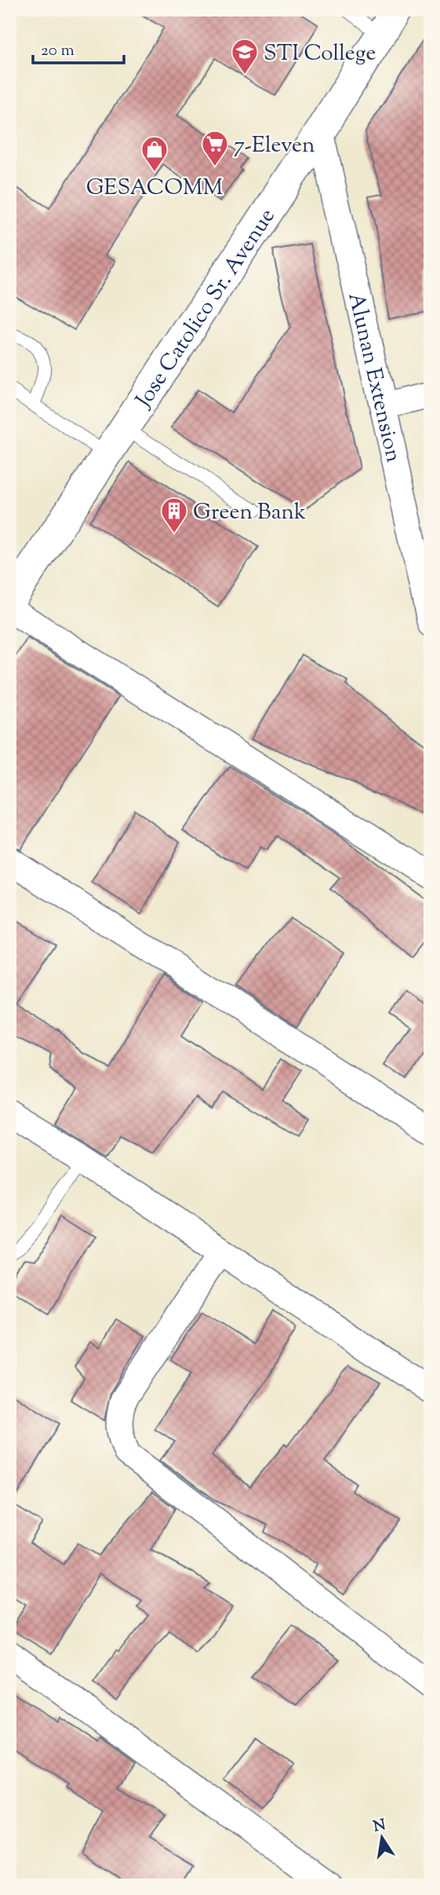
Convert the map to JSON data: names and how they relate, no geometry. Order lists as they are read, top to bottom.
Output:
{
  "streets": {
    "main road": ["Jose Catolico Sr. Avenue"],
    "street": ["Alunan Extension"]
  },
  "crossings": [
    ["Jose Catolico Sr. Avenue", "Alunan Extension"]
  ],
  "places": {
    "school or university": ["STI College"],
    "supermarket": ["7-Eleven"],
    "shop": ["GESACOMM"],
    "building": ["Green Bank"]
  },
  "scale_bar": "20 m",
  "north": "top"
}
